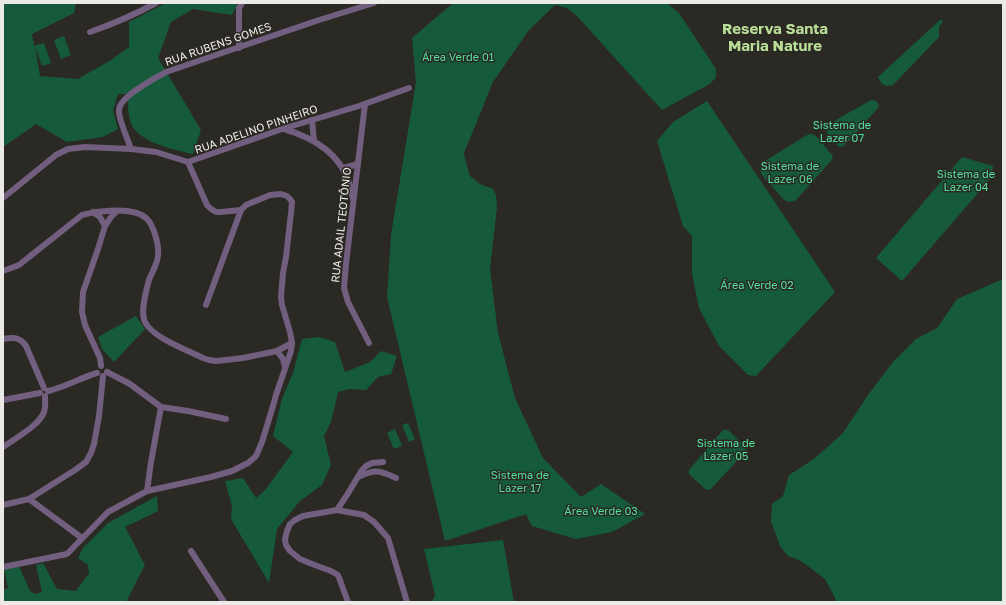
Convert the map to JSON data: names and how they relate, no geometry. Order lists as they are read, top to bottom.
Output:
{
  "streets": {
    "street": ["RUA RUBENS GOMES", "RUA ADELINO PINHEIRO", "RUA ADAIL TEOTÔNIO"]
  },
  "crossings": [
    ["RUA RUBENS GOMES", "RUA ADELINO PINHEIRO"],
    ["RUA ADELINO PINHEIRO", "RUA ADAIL TEOTÔNIO"]
  ],
  "districts": ["Reserva Santa Maria Nature"],
  "parks": [
    "Área Verde 01",
    "Sistema de Lazer 07",
    "Sistema de Lazer 06",
    "Sistema de Lazer 04",
    "Área Verde 02",
    "Sistema de Lazer 05",
    "Sistema de Lazer 17",
    "Área Verde 03"
  ]
}
